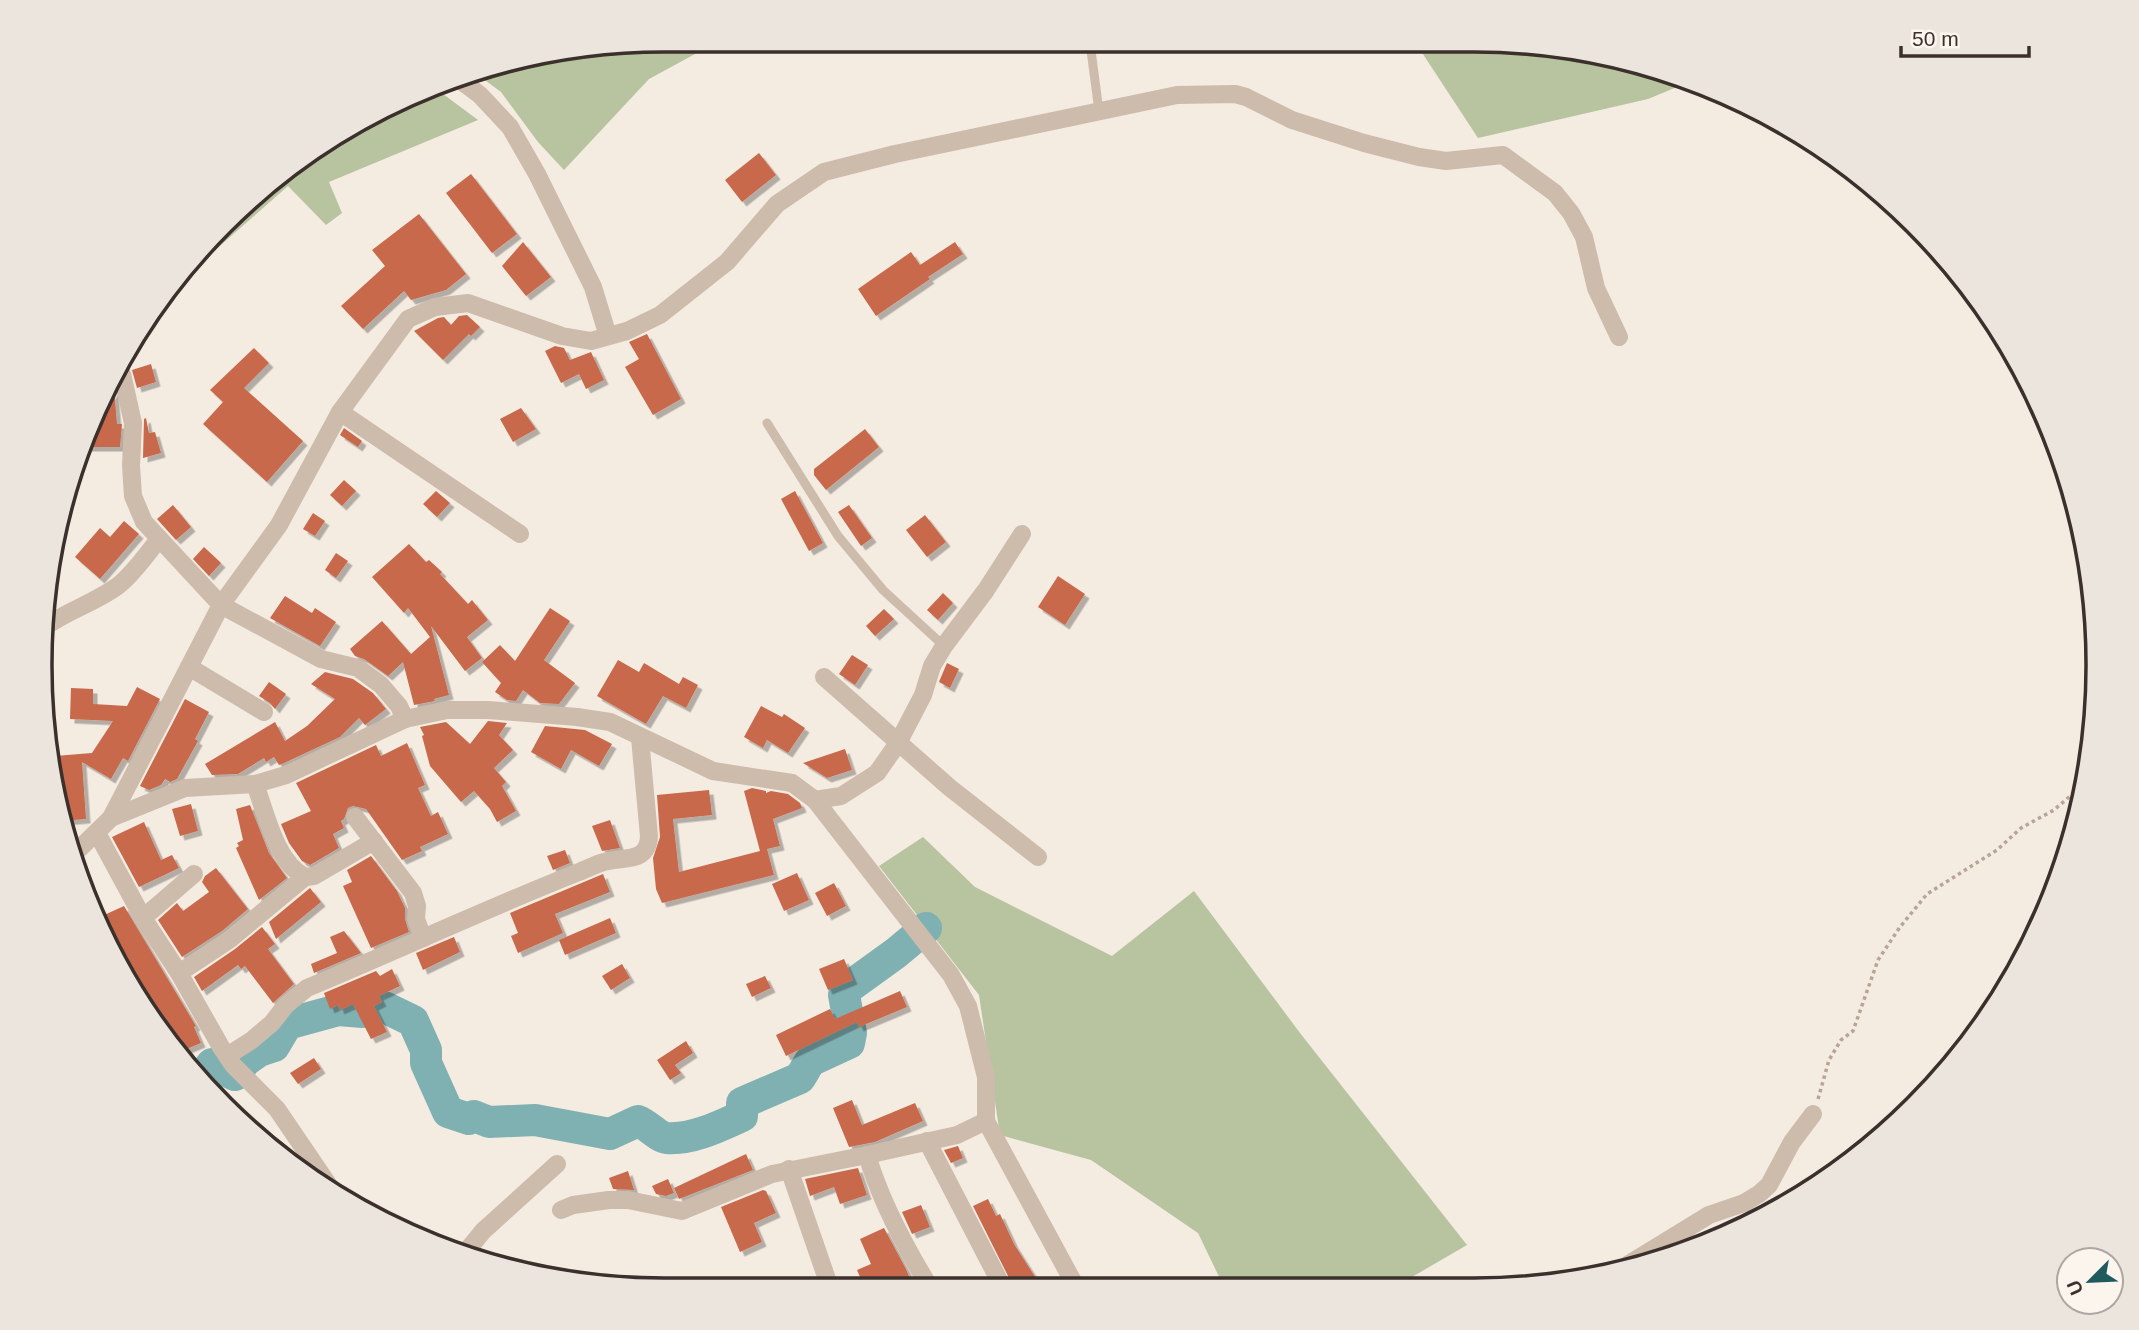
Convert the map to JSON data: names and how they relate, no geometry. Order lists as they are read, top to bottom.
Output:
{
  "scale_bar": "50 m",
  "north": "bottom left"
}
